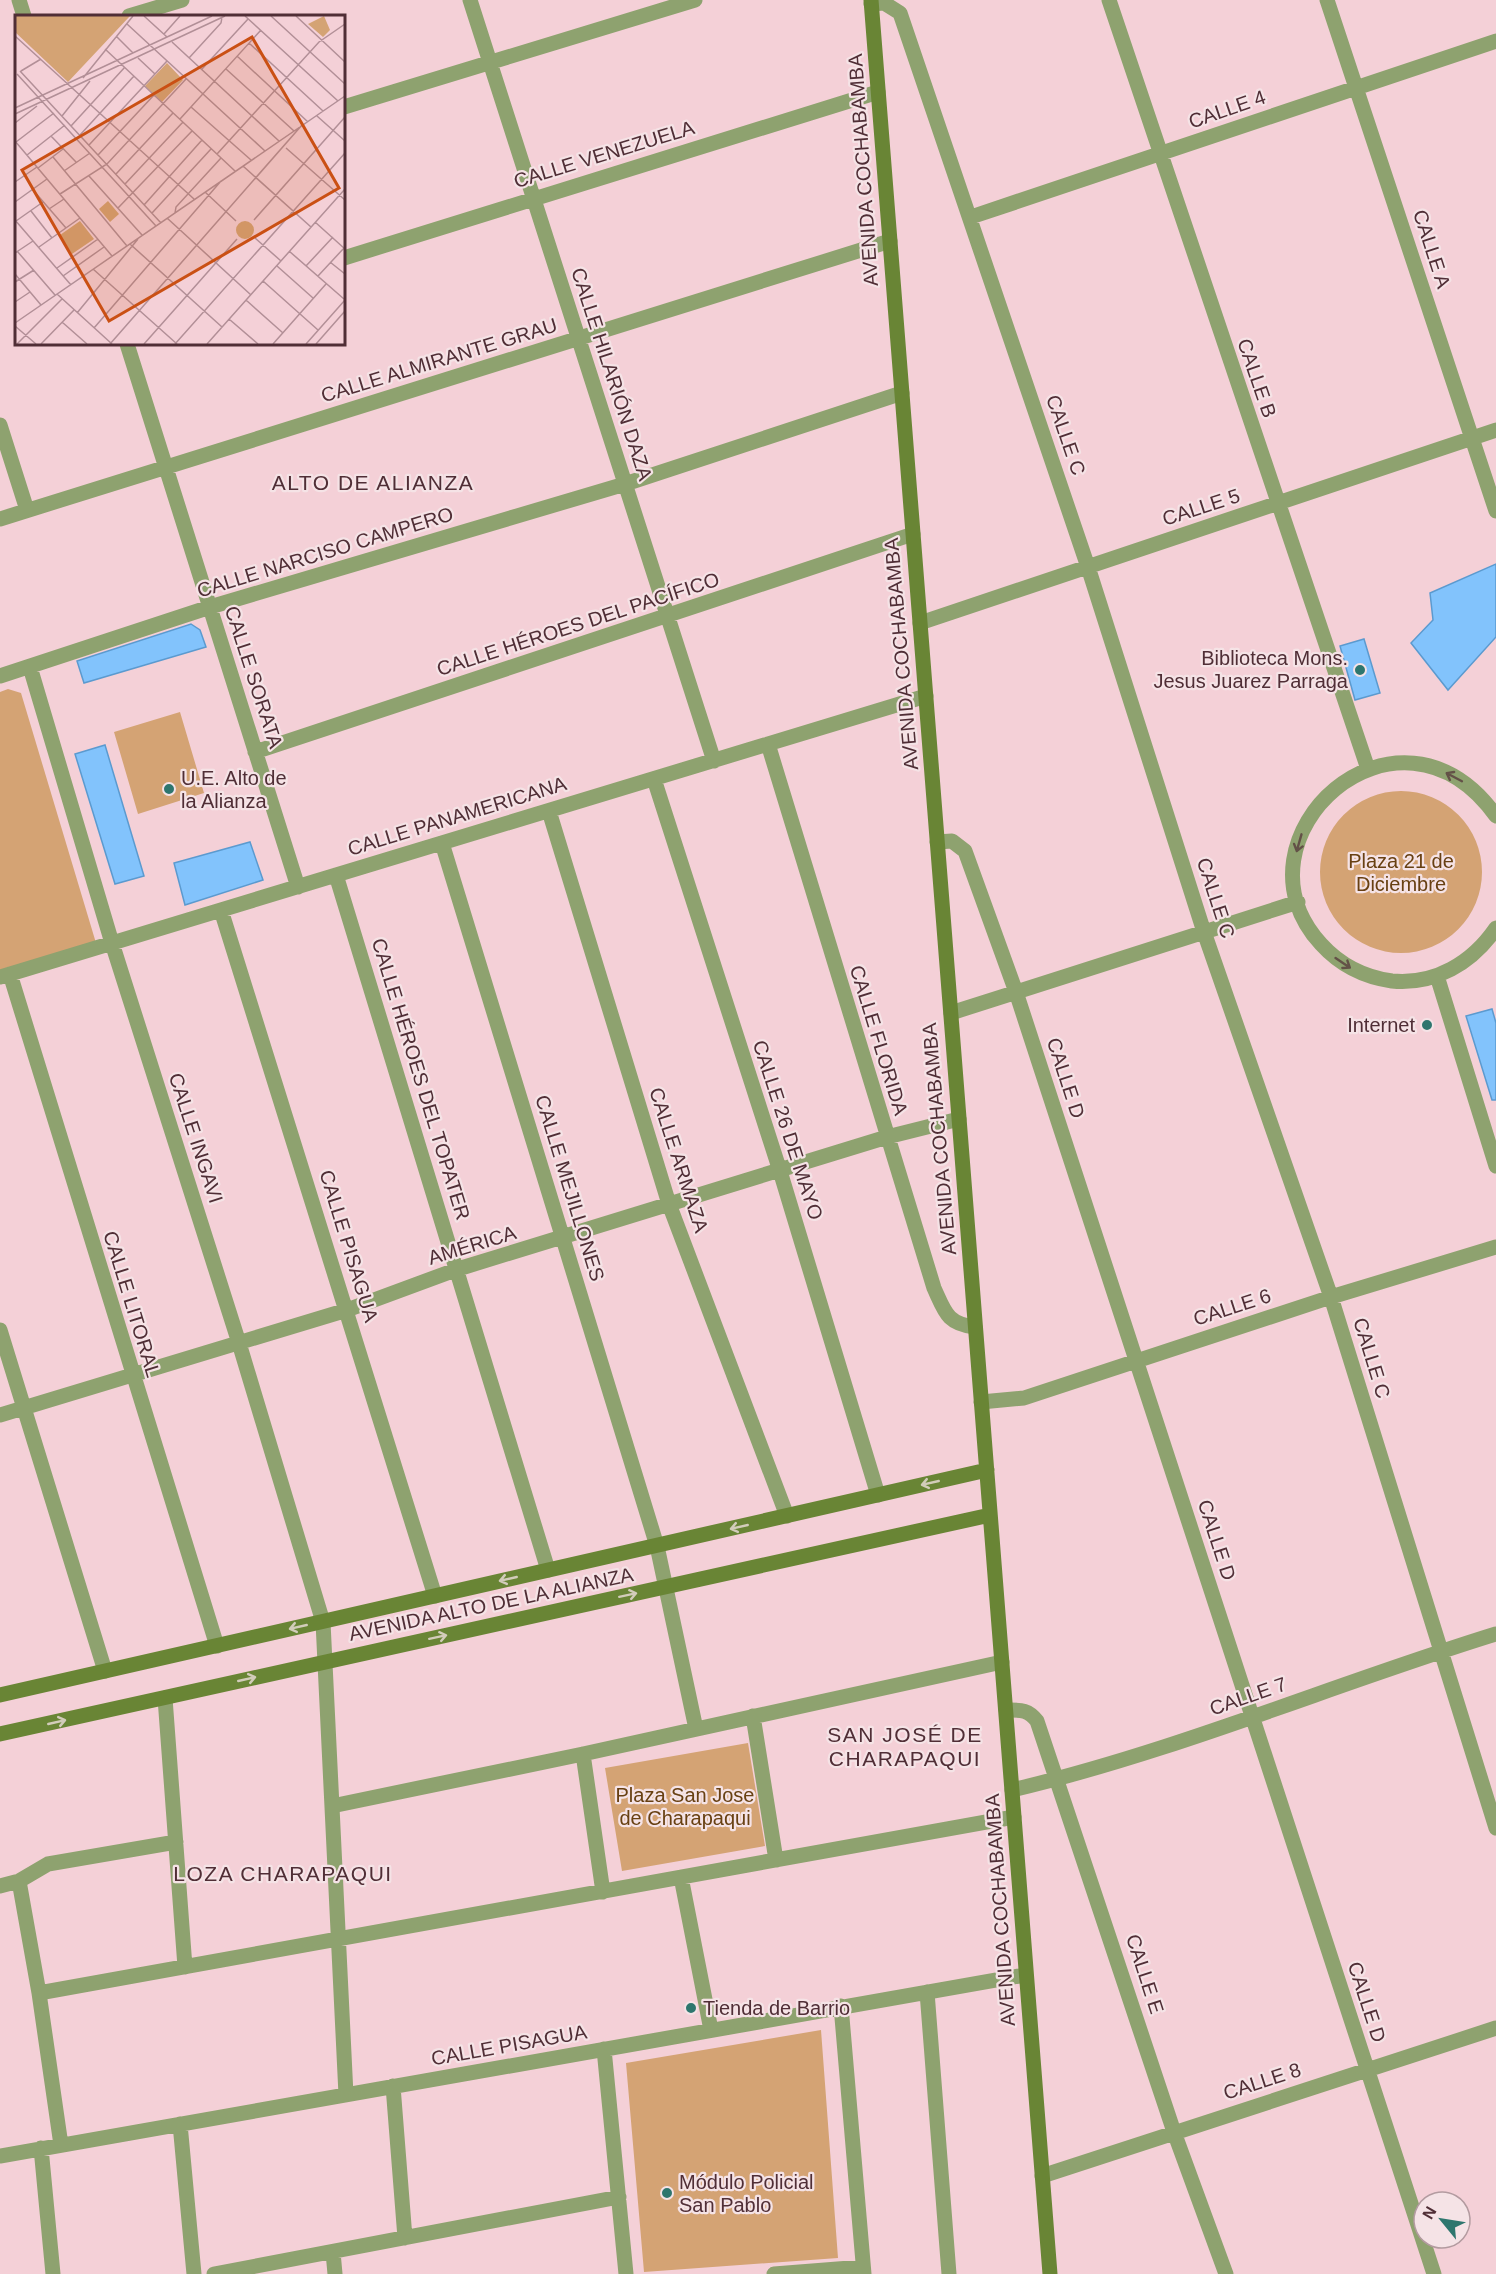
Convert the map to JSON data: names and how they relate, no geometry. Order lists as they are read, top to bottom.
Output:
{
  "streets": {
    "street": [
      "CALLE 4",
      "CALLE VENEZUELA",
      "AVENIDA COCHABAMBA",
      "CALLE A",
      "CALLE ALMIRANTE GRAU",
      "CALLE HILARIÓN DAZA",
      "CALLE B",
      "CALLE C",
      "CALLE 5",
      "CALLE NARCISO CAMPERO",
      "CALLE HÉROES DEL PACÍFICO",
      "CALLE SORATA",
      "CALLE PANAMERICANA",
      "CALLE FLORIDA",
      "CALLE D",
      "CALLE HÉROES DEL TOPATER",
      "CALLE 26 DE MAYO",
      "CALLE INGAVI",
      "CALLE ARMAZA",
      "CALLE MEJILLONES",
      "AMÉRICA",
      "CALLE PISAGUA",
      "CALLE LITORAL",
      "CALLE 6",
      "AVENIDA ALTO DE LA ALIANZA",
      "CALLE 7",
      "CALLE E",
      "CALLE 8"
    ]
  },
  "crossings": [
    ["CALLE 4", "CALLE A"],
    ["CALLE 4", "CALLE B"],
    ["CALLE 4", "CALLE C"],
    ["CALLE VENEZUELA", "AVENIDA COCHABAMBA"],
    ["CALLE VENEZUELA", "CALLE HILARIÓN DAZA"],
    ["AVENIDA COCHABAMBA", "CALLE ALMIRANTE GRAU"],
    ["AVENIDA COCHABAMBA", "CALLE C"],
    ["AVENIDA COCHABAMBA", "CALLE 5"],
    ["AVENIDA COCHABAMBA", "CALLE NARCISO CAMPERO"],
    ["AVENIDA COCHABAMBA", "CALLE HÉROES DEL PACÍFICO"],
    ["AVENIDA COCHABAMBA", "CALLE PANAMERICANA"],
    ["AVENIDA COCHABAMBA", "CALLE FLORIDA"],
    ["AVENIDA COCHABAMBA", "CALLE D"],
    ["AVENIDA COCHABAMBA", "AMÉRICA"],
    ["AVENIDA COCHABAMBA", "CALLE PISAGUA"],
    ["AVENIDA COCHABAMBA", "CALLE 6"],
    ["AVENIDA COCHABAMBA", "AVENIDA ALTO DE LA ALIANZA"],
    ["AVENIDA COCHABAMBA", "CALLE 7"],
    ["AVENIDA COCHABAMBA", "CALLE E"],
    ["AVENIDA COCHABAMBA", "CALLE 8"],
    ["CALLE A", "CALLE 5"],
    ["CALLE ALMIRANTE GRAU", "CALLE HILARIÓN DAZA"],
    ["CALLE ALMIRANTE GRAU", "CALLE SORATA"],
    ["CALLE HILARIÓN DAZA", "CALLE NARCISO CAMPERO"],
    ["CALLE HILARIÓN DAZA", "CALLE HÉROES DEL PACÍFICO"],
    ["CALLE HILARIÓN DAZA", "CALLE PANAMERICANA"],
    ["CALLE B", "CALLE 5"],
    ["CALLE C", "CALLE 5"],
    ["CALLE C", "CALLE 6"],
    ["CALLE C", "CALLE 7"],
    ["CALLE NARCISO CAMPERO", "CALLE SORATA"],
    ["CALLE NARCISO CAMPERO", "CALLE INGAVI"],
    ["CALLE HÉROES DEL PACÍFICO", "CALLE SORATA"],
    ["CALLE SORATA", "CALLE PANAMERICANA"],
    ["CALLE PANAMERICANA", "CALLE FLORIDA"],
    ["CALLE PANAMERICANA", "CALLE HÉROES DEL TOPATER"],
    ["CALLE PANAMERICANA", "CALLE 26 DE MAYO"],
    ["CALLE PANAMERICANA", "CALLE INGAVI"],
    ["CALLE PANAMERICANA", "CALLE ARMAZA"],
    ["CALLE PANAMERICANA", "CALLE MEJILLONES"],
    ["CALLE PANAMERICANA", "CALLE PISAGUA"],
    ["CALLE PANAMERICANA", "CALLE LITORAL"],
    ["CALLE FLORIDA", "AMÉRICA"],
    ["CALLE D", "CALLE 6"],
    ["CALLE D", "CALLE 7"],
    ["CALLE D", "CALLE 8"],
    ["CALLE HÉROES DEL TOPATER", "AMÉRICA"],
    ["CALLE HÉROES DEL TOPATER", "AVENIDA ALTO DE LA ALIANZA"],
    ["CALLE 26 DE MAYO", "AMÉRICA"],
    ["CALLE 26 DE MAYO", "AVENIDA ALTO DE LA ALIANZA"],
    ["CALLE INGAVI", "AMÉRICA"],
    ["CALLE INGAVI", "CALLE PISAGUA"],
    ["CALLE INGAVI", "AVENIDA ALTO DE LA ALIANZA"],
    ["CALLE ARMAZA", "AMÉRICA"],
    ["CALLE ARMAZA", "AVENIDA ALTO DE LA ALIANZA"],
    ["CALLE MEJILLONES", "AMÉRICA"],
    ["CALLE MEJILLONES", "AVENIDA ALTO DE LA ALIANZA"],
    ["AMÉRICA", "CALLE PISAGUA"],
    ["AMÉRICA", "CALLE LITORAL"],
    ["CALLE PISAGUA", "AVENIDA ALTO DE LA ALIANZA"],
    ["CALLE LITORAL", "AVENIDA ALTO DE LA ALIANZA"],
    ["CALLE 7", "CALLE E"],
    ["CALLE E", "CALLE 8"]
  ],
  "districts": ["ALTO DE ALIANZA", "SAN JOSÉ DE CHARAPAQUI", "LOZA CHARAPAQUI"],
  "parks": ["Plaza 21 de Diciembre", "Plaza San Jose de Charapaqui"],
  "places": [
    "Biblioteca Mons. Jesus Juarez Parraga",
    "U.E. Alto de la Alianza",
    "Internet",
    "Tienda de Barrio",
    "Módulo Policial San Pablo"
  ],
  "north": "top left"
}
